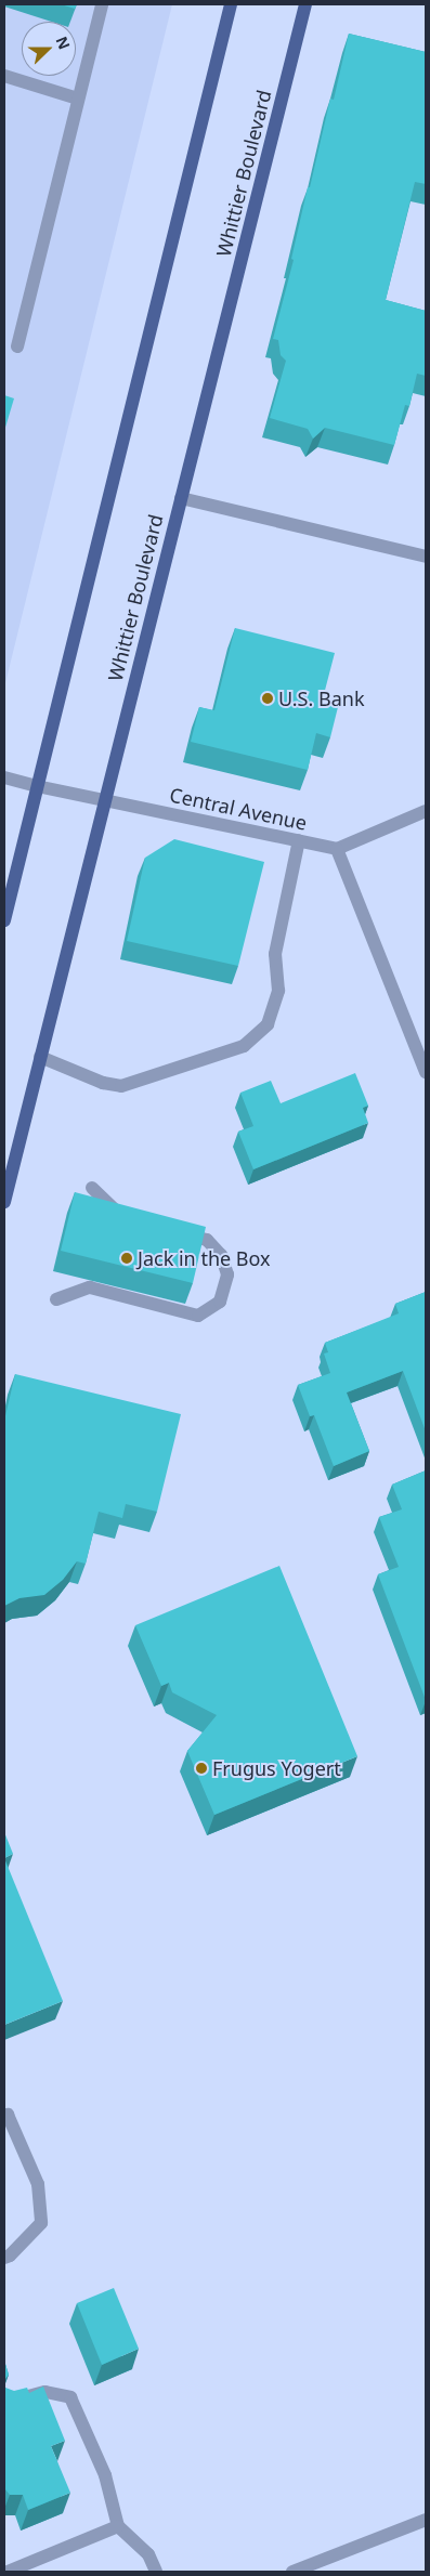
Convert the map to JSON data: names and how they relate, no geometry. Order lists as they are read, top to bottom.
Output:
{
  "streets": {
    "main road": ["Whittier Boulevard"],
    "street": ["Central Avenue"]
  },
  "crossings": [
    ["Whittier Boulevard", "Central Avenue"]
  ],
  "places": ["U.S. Bank", "Jack in the Box", "Frugus Yogert"],
  "north": "right"
}
